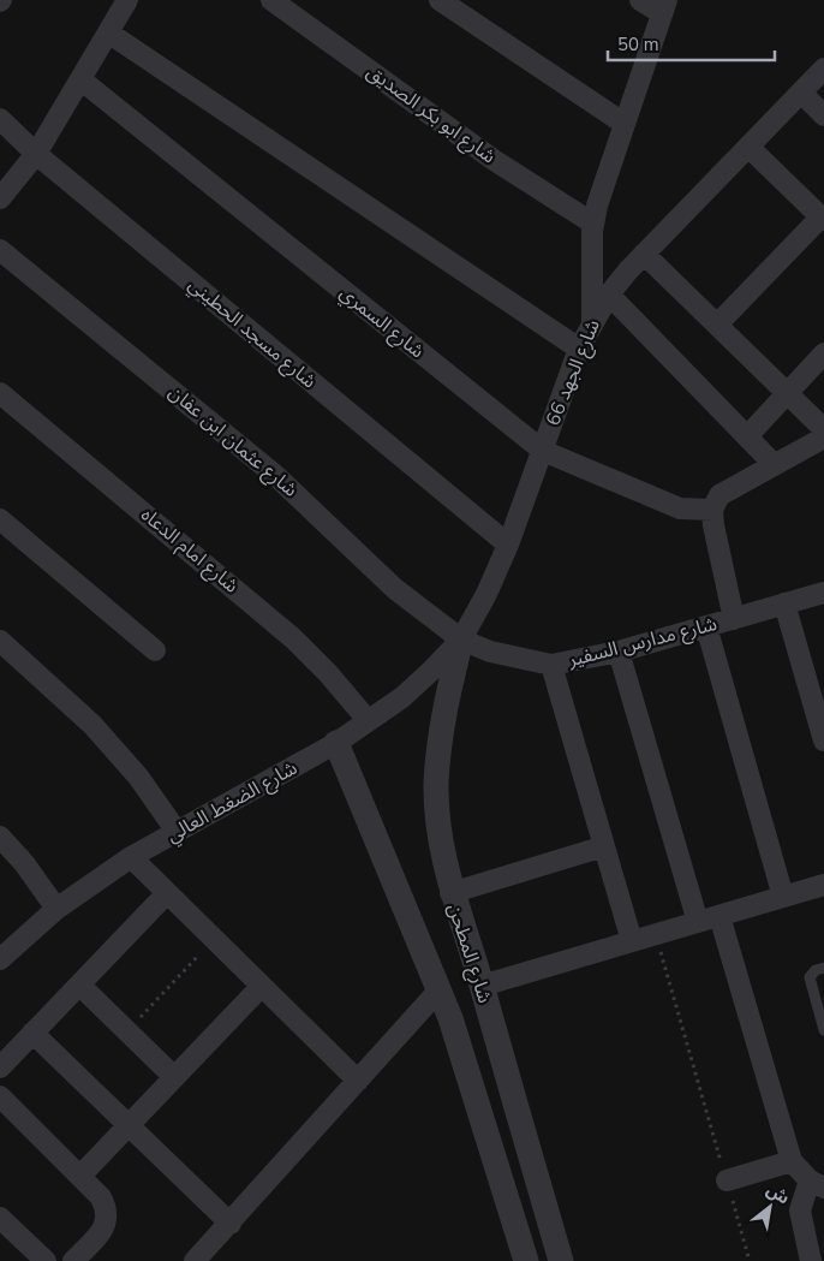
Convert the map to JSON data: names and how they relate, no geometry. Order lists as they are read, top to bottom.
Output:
{
  "streets": {
    "street": [
      "شارع ابو بكر الصديق",
      "شارع السمري",
      "شارع مسجد الحطيني",
      "شارع الجهد 66",
      "شارع عثمان ابن عفان",
      "شارع امام الدعاه",
      "شارع مدارس السفير",
      "شارع الضغط العالي",
      "شارع المطحن"
    ]
  },
  "crossings": [
    ["شارع السمري", "شارع الجهد 66"],
    ["شارع مسجد الحطيني", "شارع الجهد 66"],
    ["شارع الجهد 66", "شارع عثمان ابن عفان"],
    ["شارع الجهد 66", "شارع مدارس السفير"],
    ["شارع الجهد 66", "شارع الضغط العالي"],
    ["شارع الجهد 66", "شارع المطحن"],
    ["شارع عثمان ابن عفان", "شارع مدارس السفير"],
    ["شارع عثمان ابن عفان", "شارع الضغط العالي"],
    ["شارع عثمان ابن عفان", "شارع المطحن"],
    ["شارع امام الدعاه", "شارع الضغط العالي"],
    ["شارع مدارس السفير", "شارع الضغط العالي"],
    ["شارع مدارس السفير", "شارع المطحن"],
    ["شارع الضغط العالي", "شارع المطحن"]
  ],
  "scale_bar": "50 m",
  "north": "top right"
}
